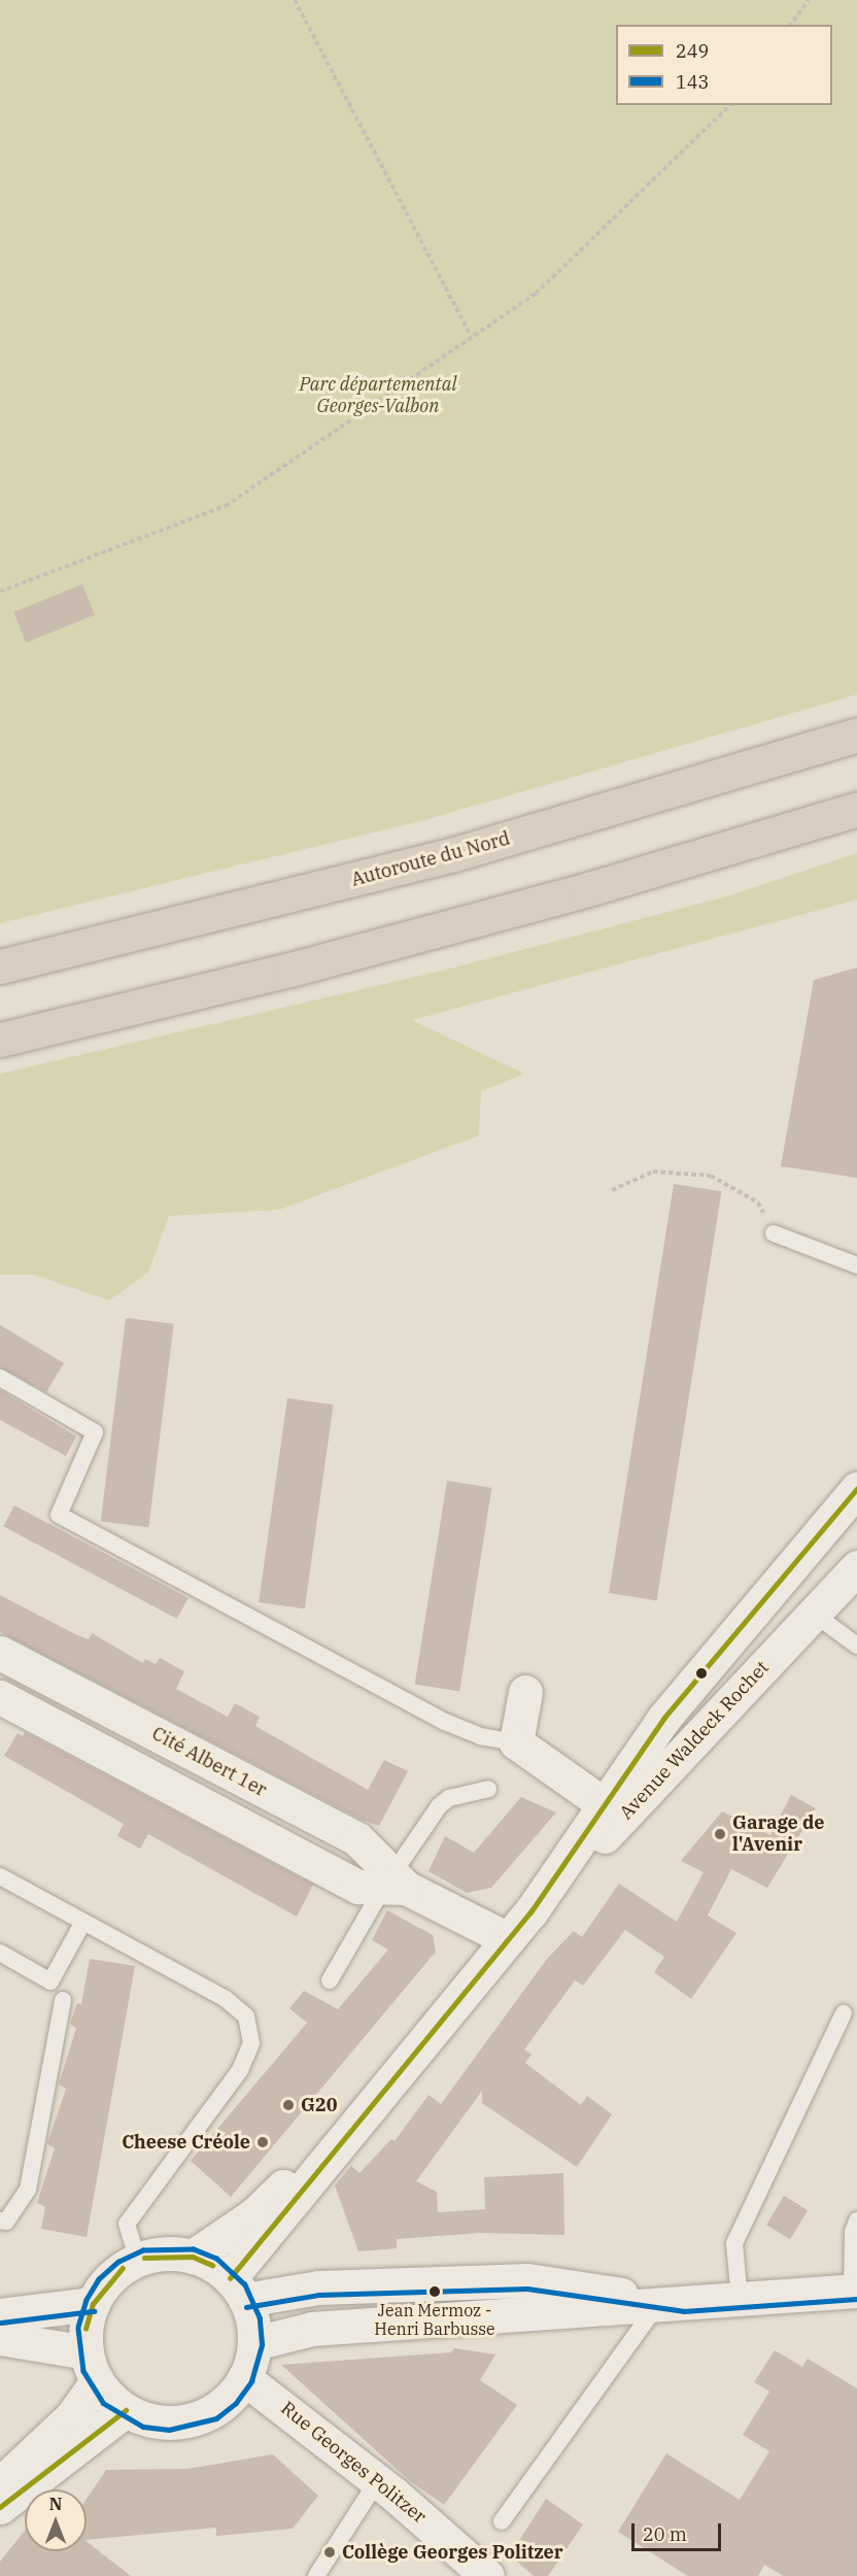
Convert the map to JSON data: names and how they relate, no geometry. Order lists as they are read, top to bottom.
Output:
{
  "streets": {
    "highway": ["Autoroute du Nord"],
    "main road": ["Avenue Waldeck Rochet", "Cité Albert 1er", "Rue Georges Politzer"]
  },
  "crossings": [
    ["Avenue Waldeck Rochet", "Cité Albert 1er"],
    ["Avenue Waldeck Rochet", "Rue Georges Politzer"]
  ],
  "parks": ["Parc départemental Georges-Valbon"],
  "places": [
    "Garage de l'Avenir",
    "G20",
    "Cheese Créole",
    "Jean Mermoz - Henri Barbusse",
    "Collège Georges Politzer"
  ],
  "lines": ["transit line 249", "transit line 143"],
  "legend": ["249", "143"],
  "scale_bar": "20 m",
  "north": "top"
}
